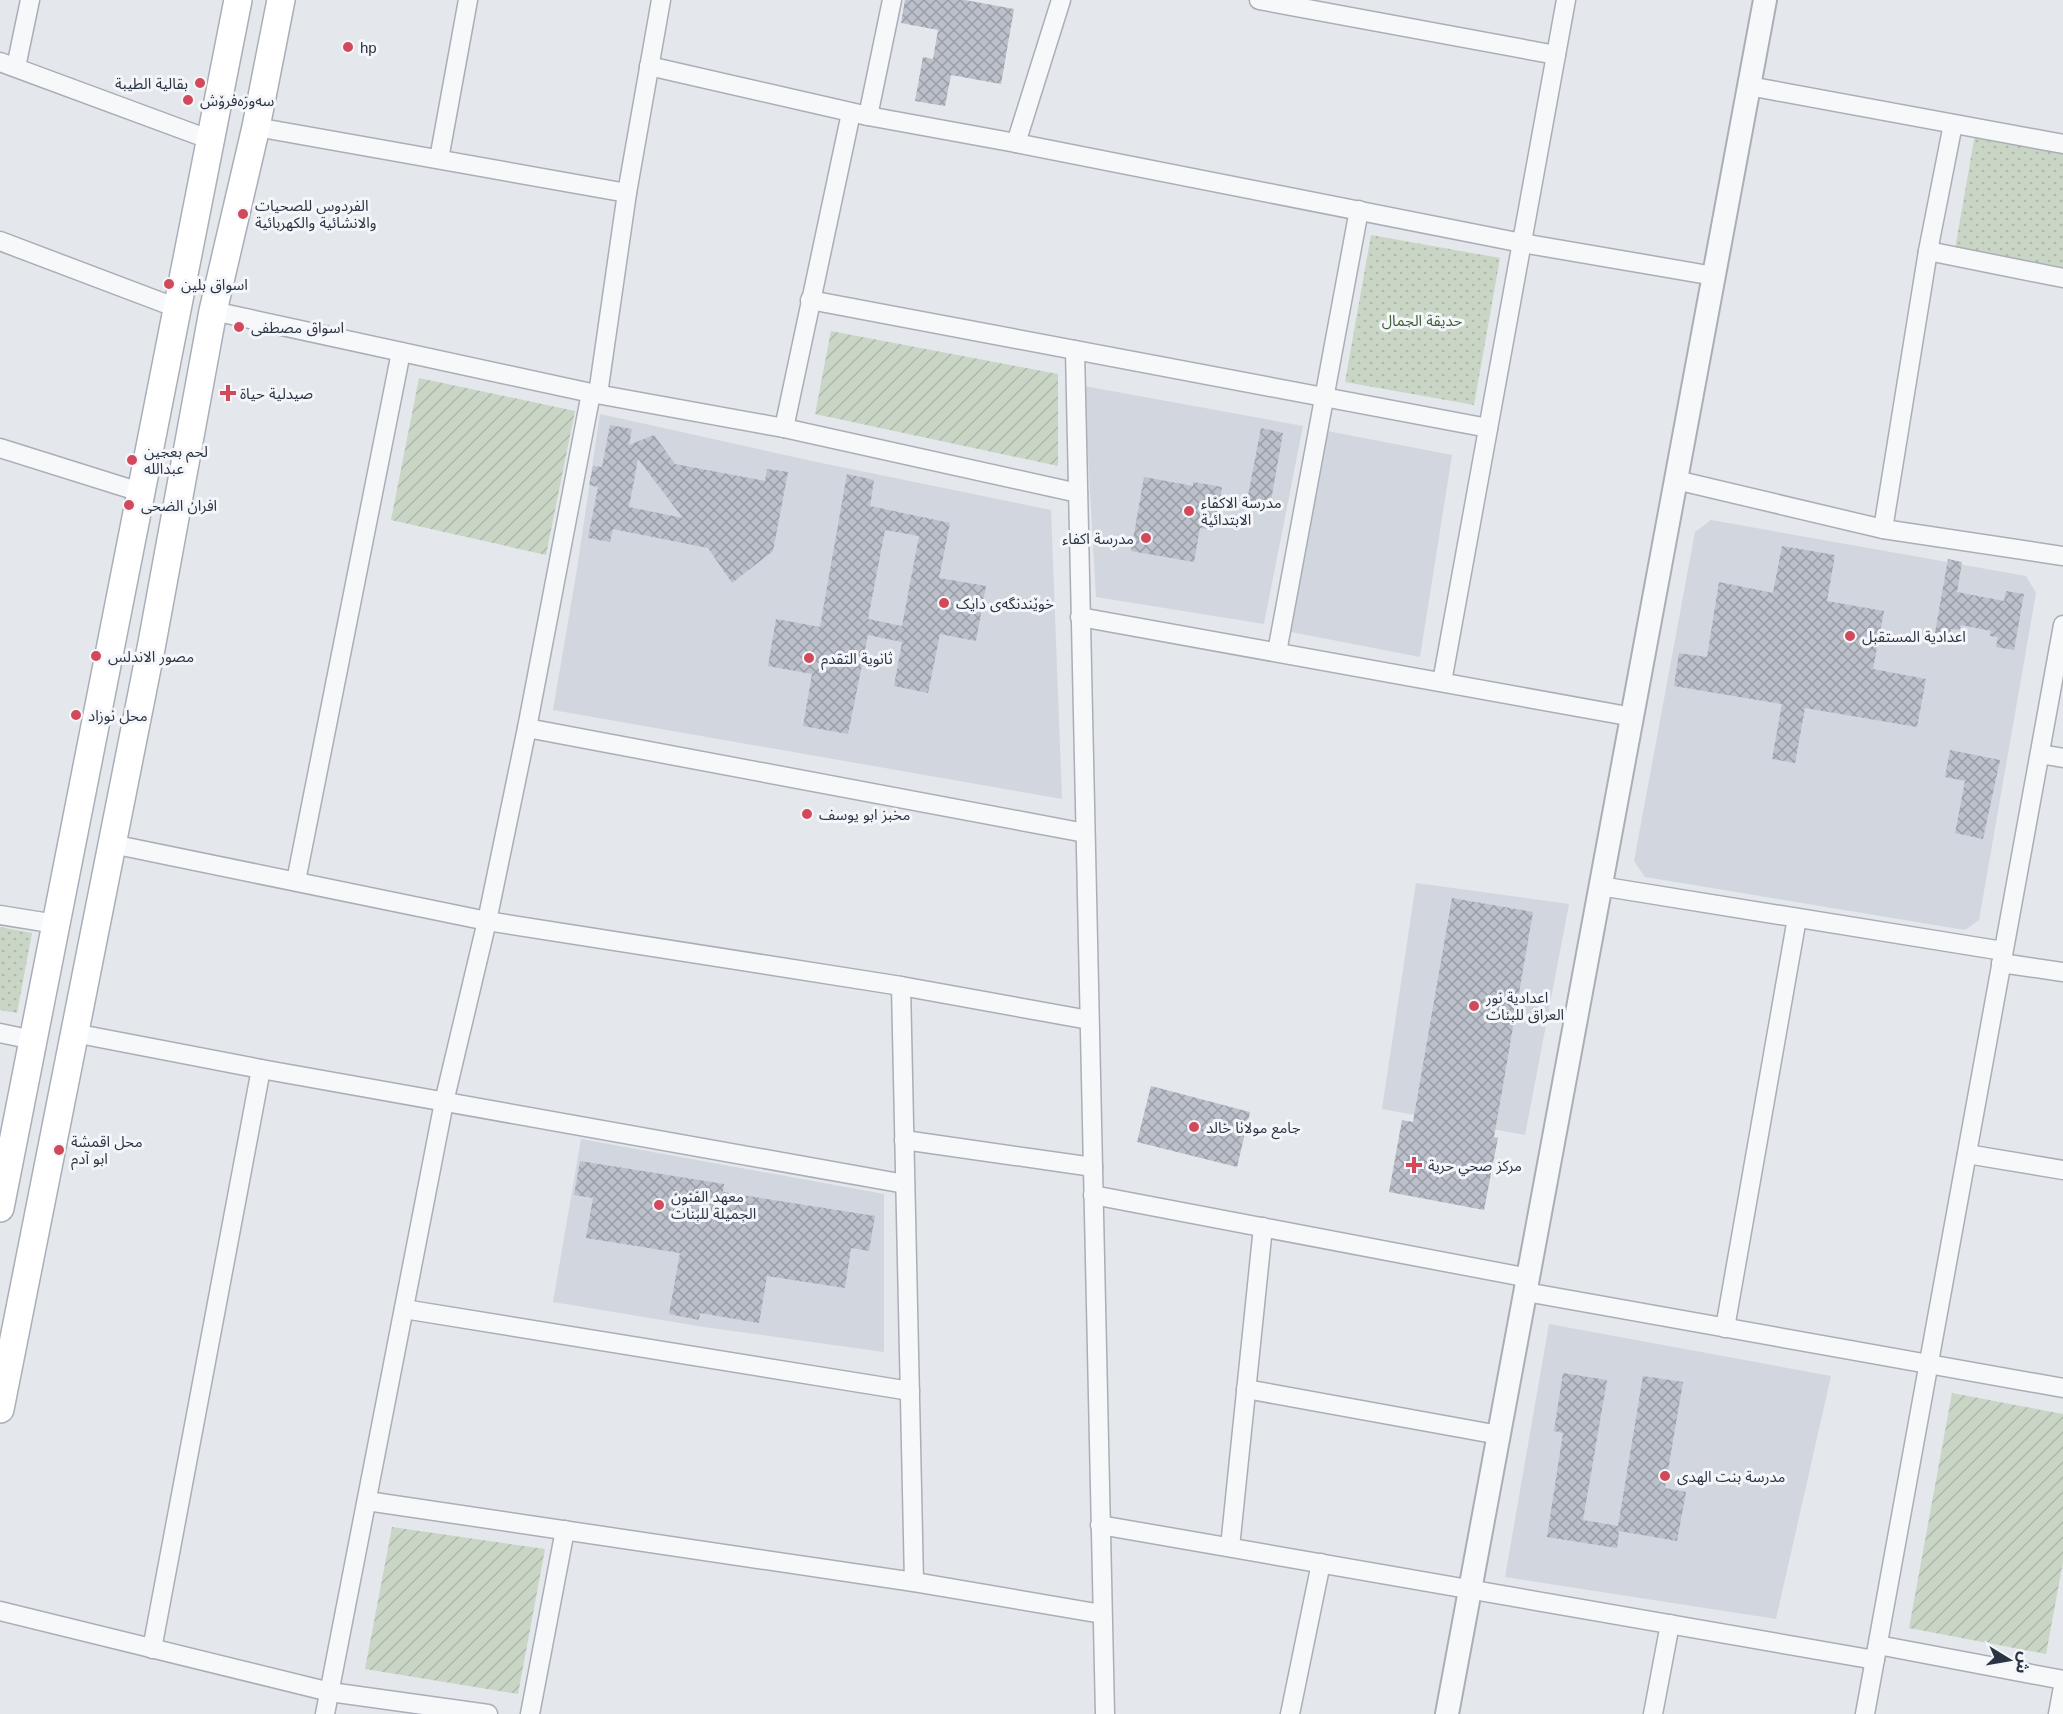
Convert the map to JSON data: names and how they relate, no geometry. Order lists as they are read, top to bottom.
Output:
{
  "parks": ["حديقة الجمال"],
  "places": {
    "other": [
      "hp",
      "بقالية الطيبة",
      "سەوزەفرۆش",
      "الفردوس للصحيات والانشائية والكهربائية",
      "اسواق بلين",
      "اسواق مصطفى",
      "لحم بعجين عبدالله",
      "افران الضحى",
      "مدرسة الاكفاء الابتدائية",
      "مدرسة اكفاء",
      "خوێندنگەی دایک",
      "اعدادية المستقبل",
      "مصور الاندلس",
      "ثانوية التقدم",
      "محل نوزاد",
      "مخبز ابو يوسف",
      "اعدادية نور العراق للبنات",
      "جامع مولانا خالد",
      "محل اقمشة ابو آدم",
      "معهد الفنون الجميلة للبنات",
      "مدرسة بنت الهدی"
    ],
    "health": ["صيدلية حياة", "مركز صحي حرية"]
  },
  "north": "right"
}
